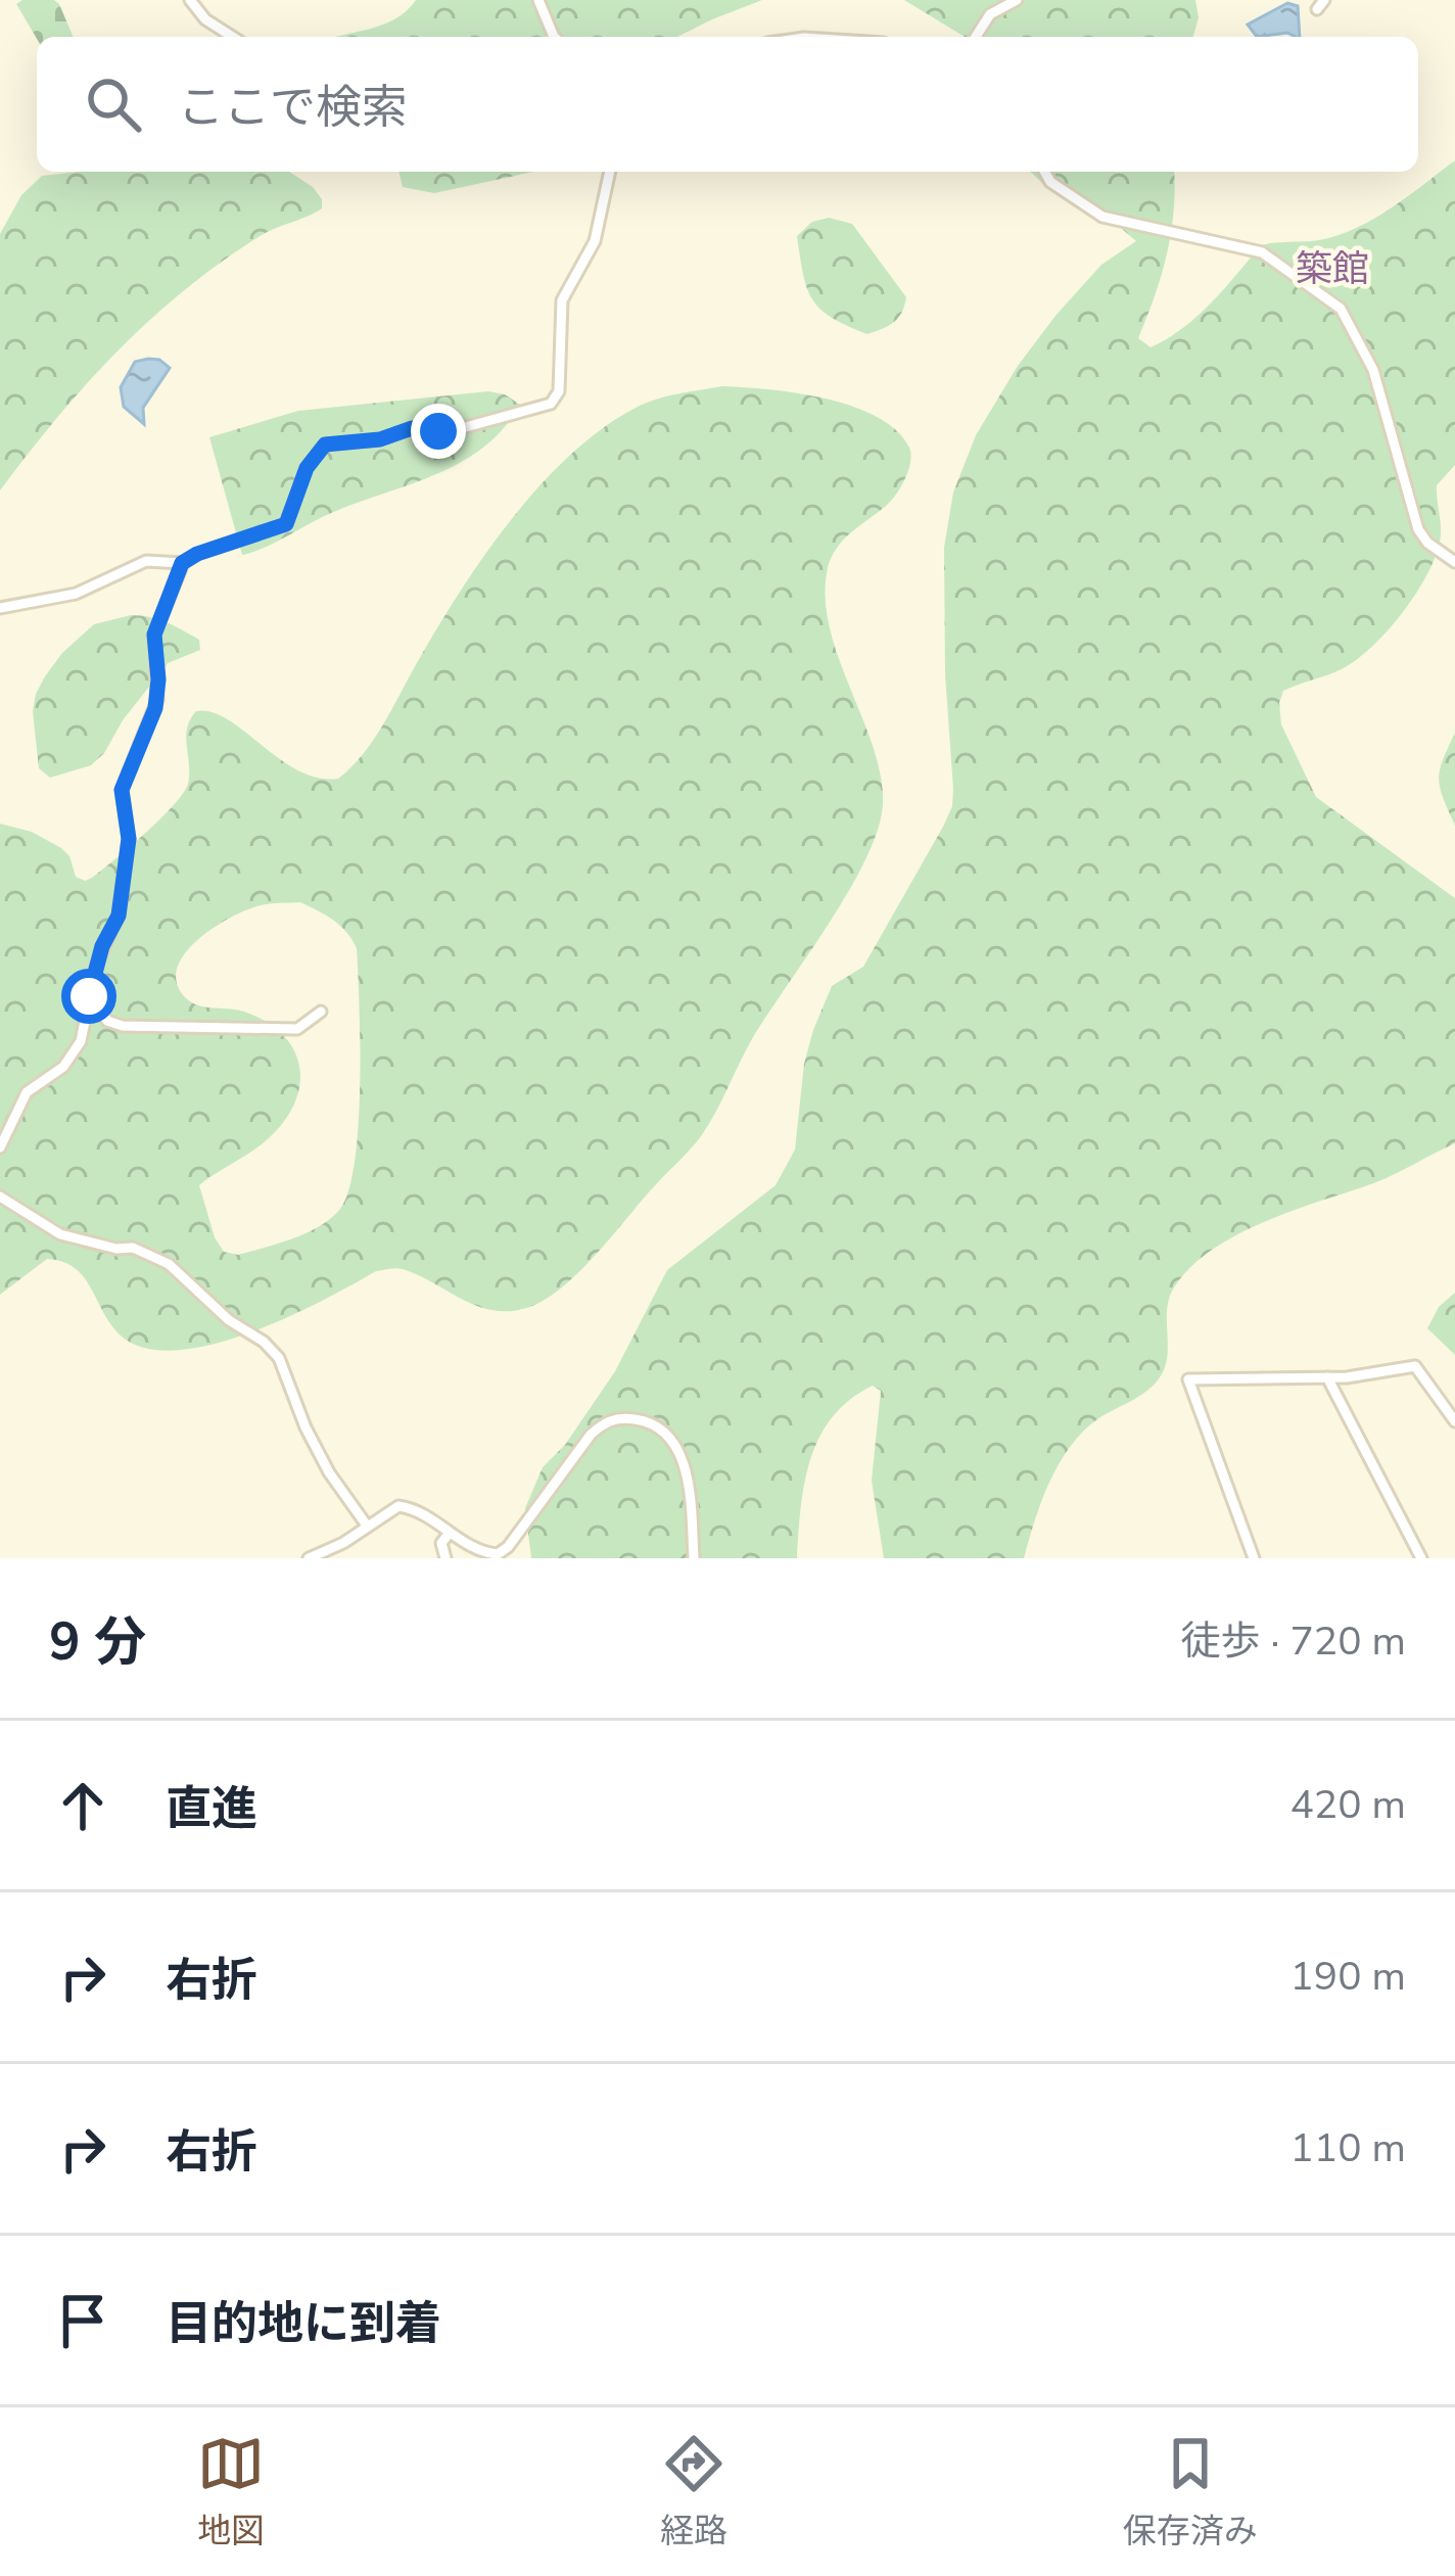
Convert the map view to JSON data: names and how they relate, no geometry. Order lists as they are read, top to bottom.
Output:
{
  "districts": ["築館"],
  "page": {
    "search": "ここで検索",
    "heading": ["9 分", "徒歩 · 720 m"],
    "list": [
      ["直進", "420 m"],
      ["右折", "190 m"],
      ["右折", "110 m"],
      "目的地に到着"
    ],
    "nav": ["地図", "経路", "保存済み"]
  }
}
